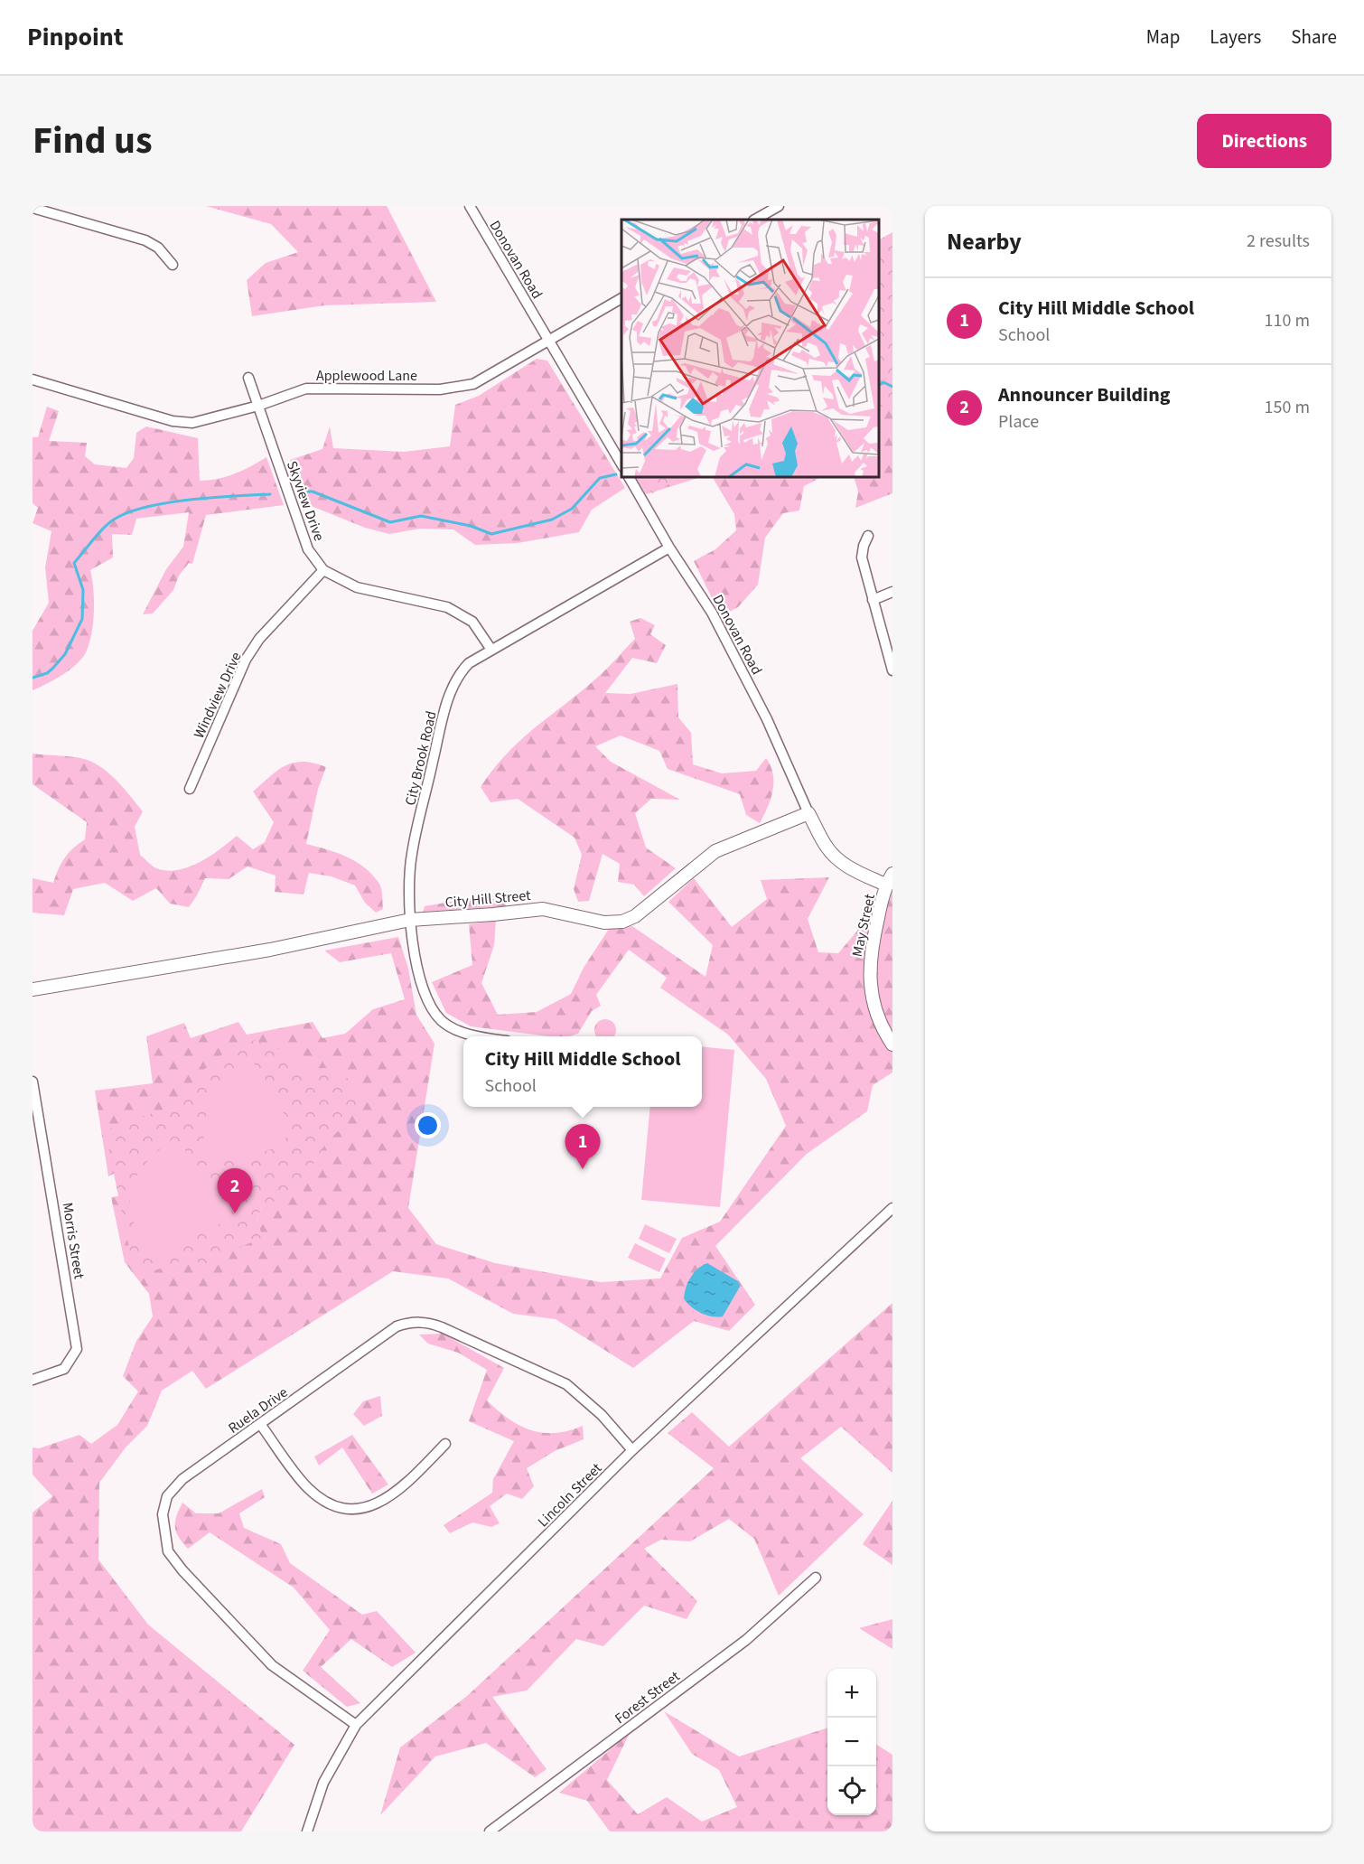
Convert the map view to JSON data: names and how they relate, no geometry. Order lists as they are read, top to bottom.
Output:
{
  "streets": {
    "street": [
      "Donovan Road",
      "Applewood Lane",
      "Skyview Drive",
      "Windview Drive",
      "City Brook Road",
      "City Hill Street",
      "May Street",
      "Morris Street",
      "Ruela Drive",
      "Lincoln Street",
      "Forest Street"
    ]
  },
  "crossings": [
    ["Donovan Road", "Applewood Lane"],
    ["Donovan Road", "City Brook Road"],
    ["Donovan Road", "City Hill Street"],
    ["Applewood Lane", "Skyview Drive"],
    ["Skyview Drive", "Windview Drive"],
    ["Skyview Drive", "City Brook Road"],
    ["City Brook Road", "City Hill Street"],
    ["Ruela Drive", "Lincoln Street"]
  ],
  "page": {
    "header": "Pinpoint",
    "nav": ["Map", "Layers", "Share"],
    "title": "Find us",
    "buttons": "Directions",
    "heading": ["Nearby", "2 results"],
    "list": [
      {
        "mark": "1",
        "name": "City Hill Middle School",
        "note": "School",
        "value": "110 m"
      },
      {
        "mark": "2",
        "name": "Announcer Building",
        "note": "Place",
        "value": "150 m"
      }
    ],
    "popup": ["City Hill Middle School", "School"],
    "pins": ["1", "2"],
    "map_buttons": ["+", "−"]
  }
}
